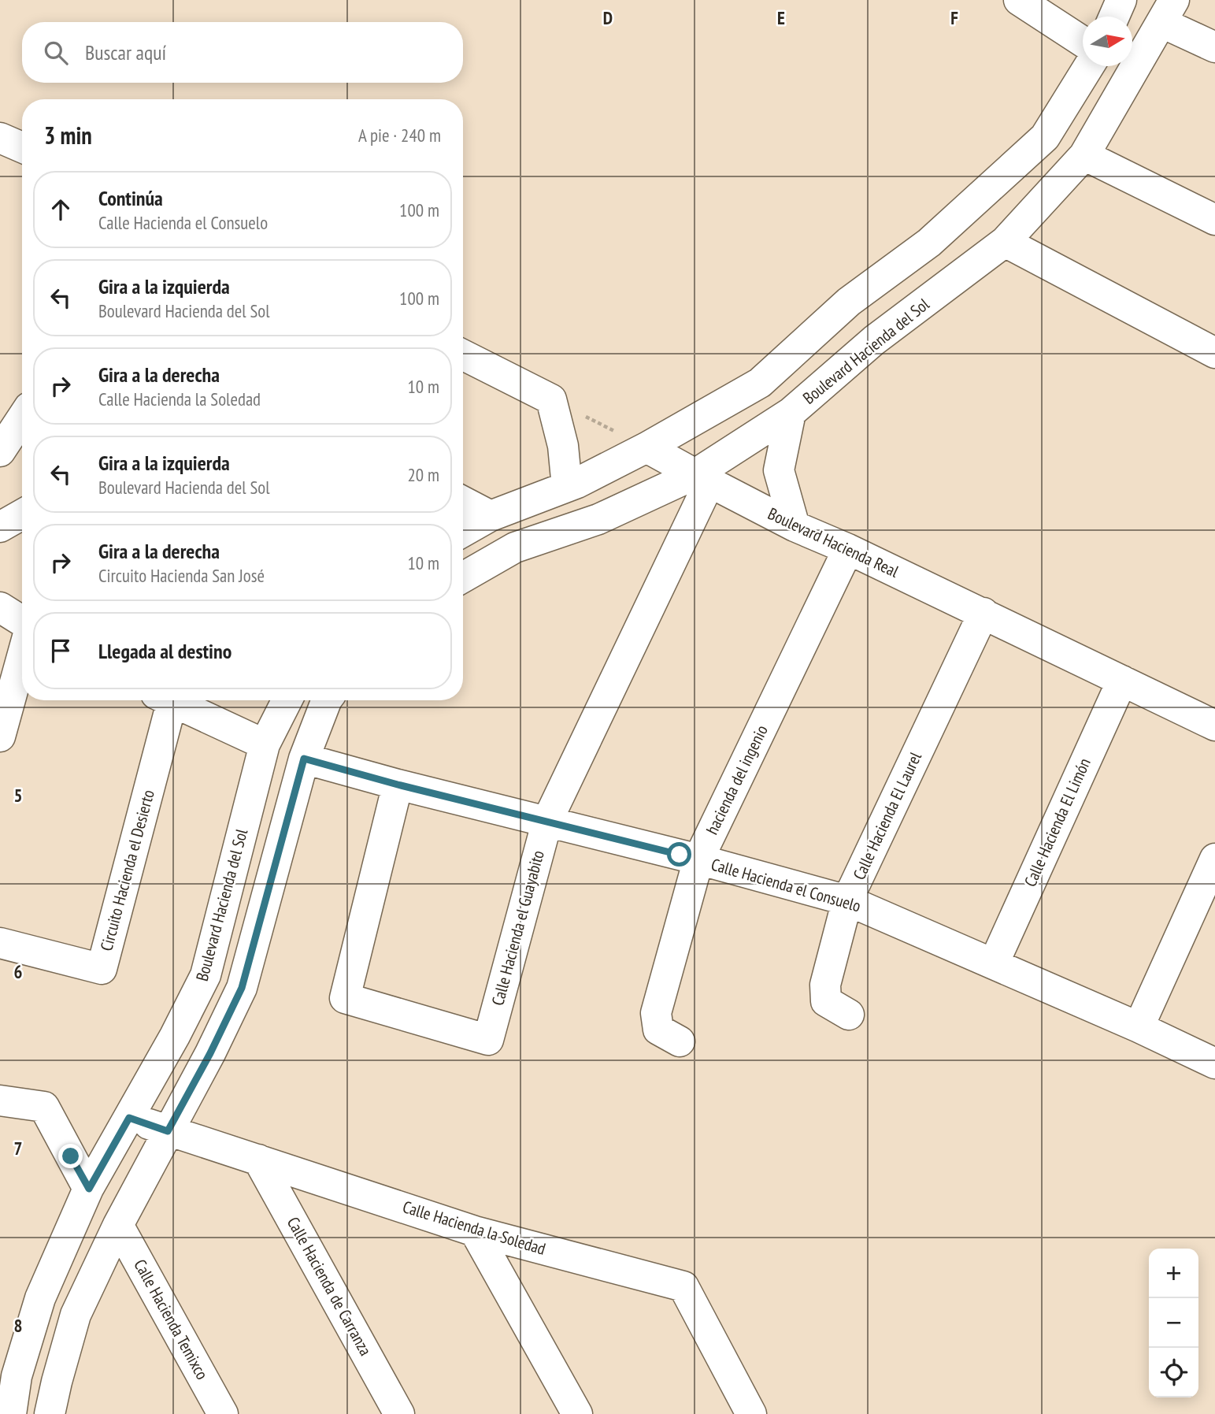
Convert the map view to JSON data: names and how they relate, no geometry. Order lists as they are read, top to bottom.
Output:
{
  "streets": {
    "street": [
      "Boulevard Hacienda del Sol",
      "Boulevard Hacienda Real",
      "hacienda del ingenio",
      "Calle Hacienda El Laurel",
      "Calle Hacienda El Limón",
      "Circuito Hacienda el Desierto",
      "Calle Hacienda el Consuelo",
      "Calle Hacienda el Guayabito",
      "Calle Hacienda la Soledad",
      "Calle Hacienda de Carranza",
      "Calle Hacienda Temixco"
    ]
  },
  "crossings": [
    ["Boulevard Hacienda del Sol", "Boulevard Hacienda Real"],
    ["Boulevard Hacienda del Sol", "Calle Hacienda el Guayabito"],
    ["Boulevard Hacienda del Sol", "Calle Hacienda la Soledad"],
    ["Boulevard Hacienda Real", "hacienda del ingenio"],
    ["Boulevard Hacienda Real", "Calle Hacienda El Laurel"],
    ["Boulevard Hacienda Real", "Calle Hacienda El Limón"],
    ["Boulevard Hacienda Real", "Calle Hacienda el Guayabito"],
    ["hacienda del ingenio", "Calle Hacienda el Consuelo"],
    ["Calle Hacienda El Laurel", "Calle Hacienda el Consuelo"],
    ["Calle Hacienda El Limón", "Calle Hacienda el Consuelo"],
    ["Calle Hacienda el Consuelo", "Calle Hacienda el Guayabito"],
    ["Calle Hacienda la Soledad", "Calle Hacienda de Carranza"]
  ],
  "north": "right",
  "page": {
    "search": "Buscar aquí",
    "heading": ["3 min", "A pie · 240 m"],
    "list": [
      ["Continúa", "Calle Hacienda el Consuelo", "100 m"],
      ["Gira a la izquierda", "Boulevard Hacienda del Sol", "100 m"],
      ["Gira a la derecha", "Calle Hacienda la Soledad", "10 m"],
      ["Gira a la izquierda", "Boulevard Hacienda del Sol", "20 m"],
      ["Gira a la derecha", "Circuito Hacienda San José", "10 m"],
      "Llegada al destino"
    ],
    "map_buttons": ["+", "−"]
  },
  "grid": {
    "columns": ["D", "E", "F"],
    "rows": [
      "5",
      "6",
      "7",
      "8"
    ]
  }
}
